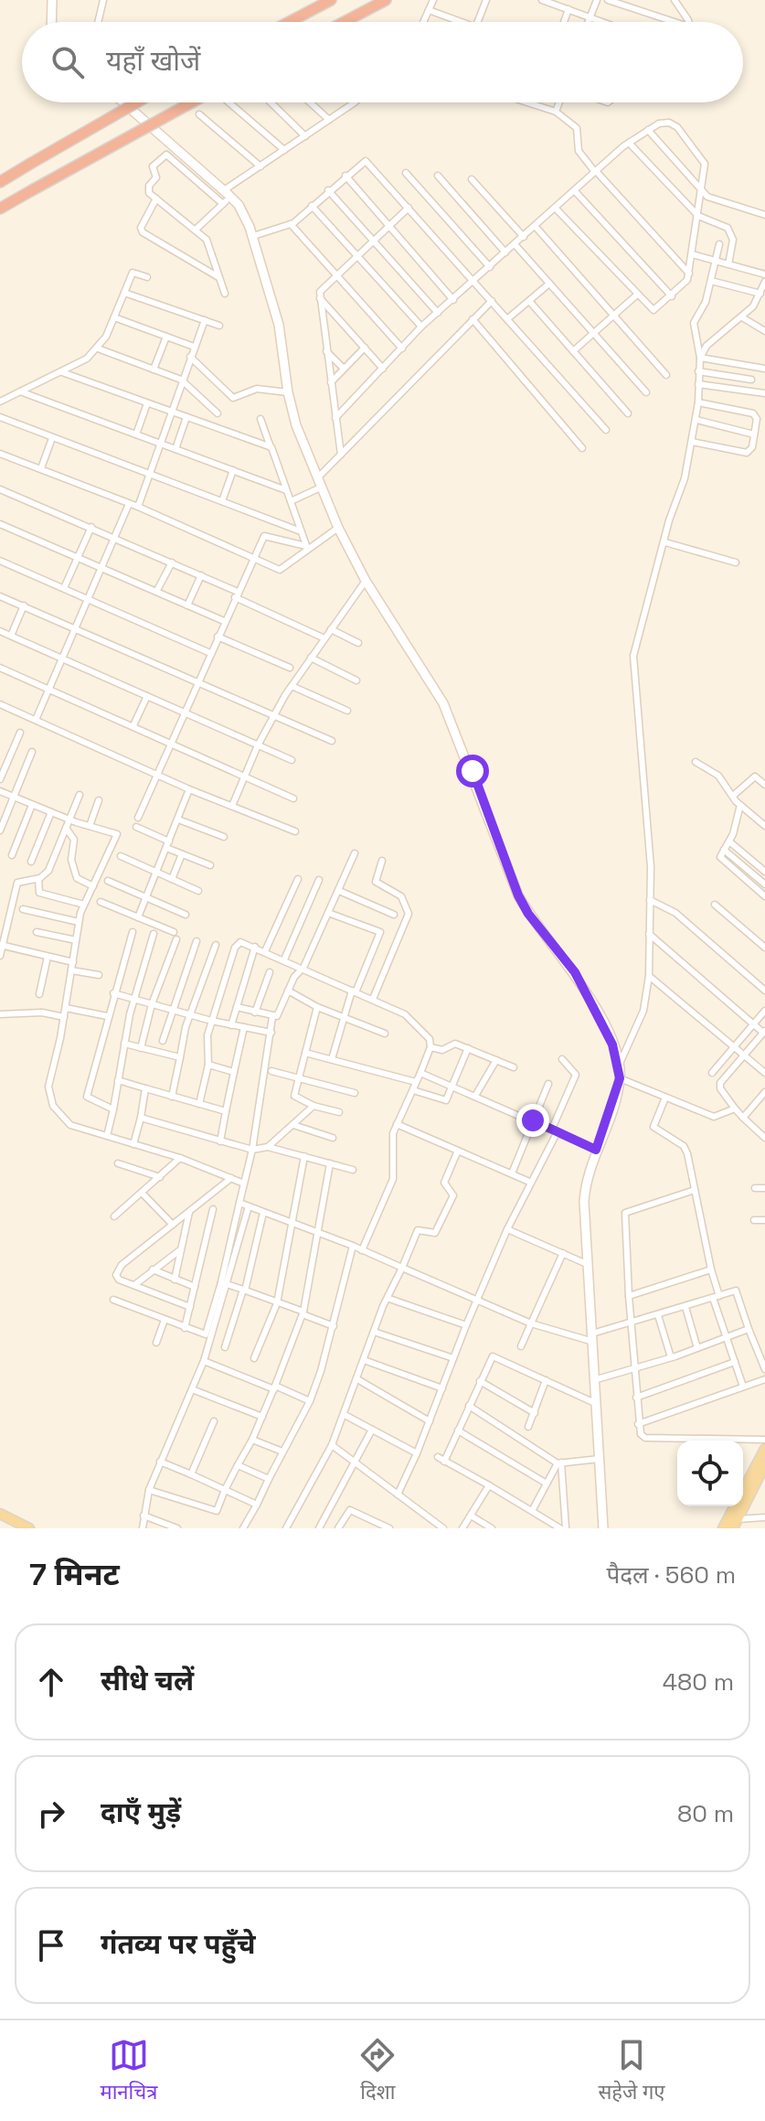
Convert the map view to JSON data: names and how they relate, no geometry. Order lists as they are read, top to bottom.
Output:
{
  "page": {
    "search": "यहाँ खोजें",
    "heading": ["7 मिनट", "पैदल · 560 m"],
    "list": [
      ["सीधे चलें", "480 m"],
      ["दाएँ मुड़ें", "80 m"],
      "गंतव्य पर पहुँचे"
    ],
    "nav": ["मानचित्र", "दिशा", "सहेजे गए"]
  }
}
